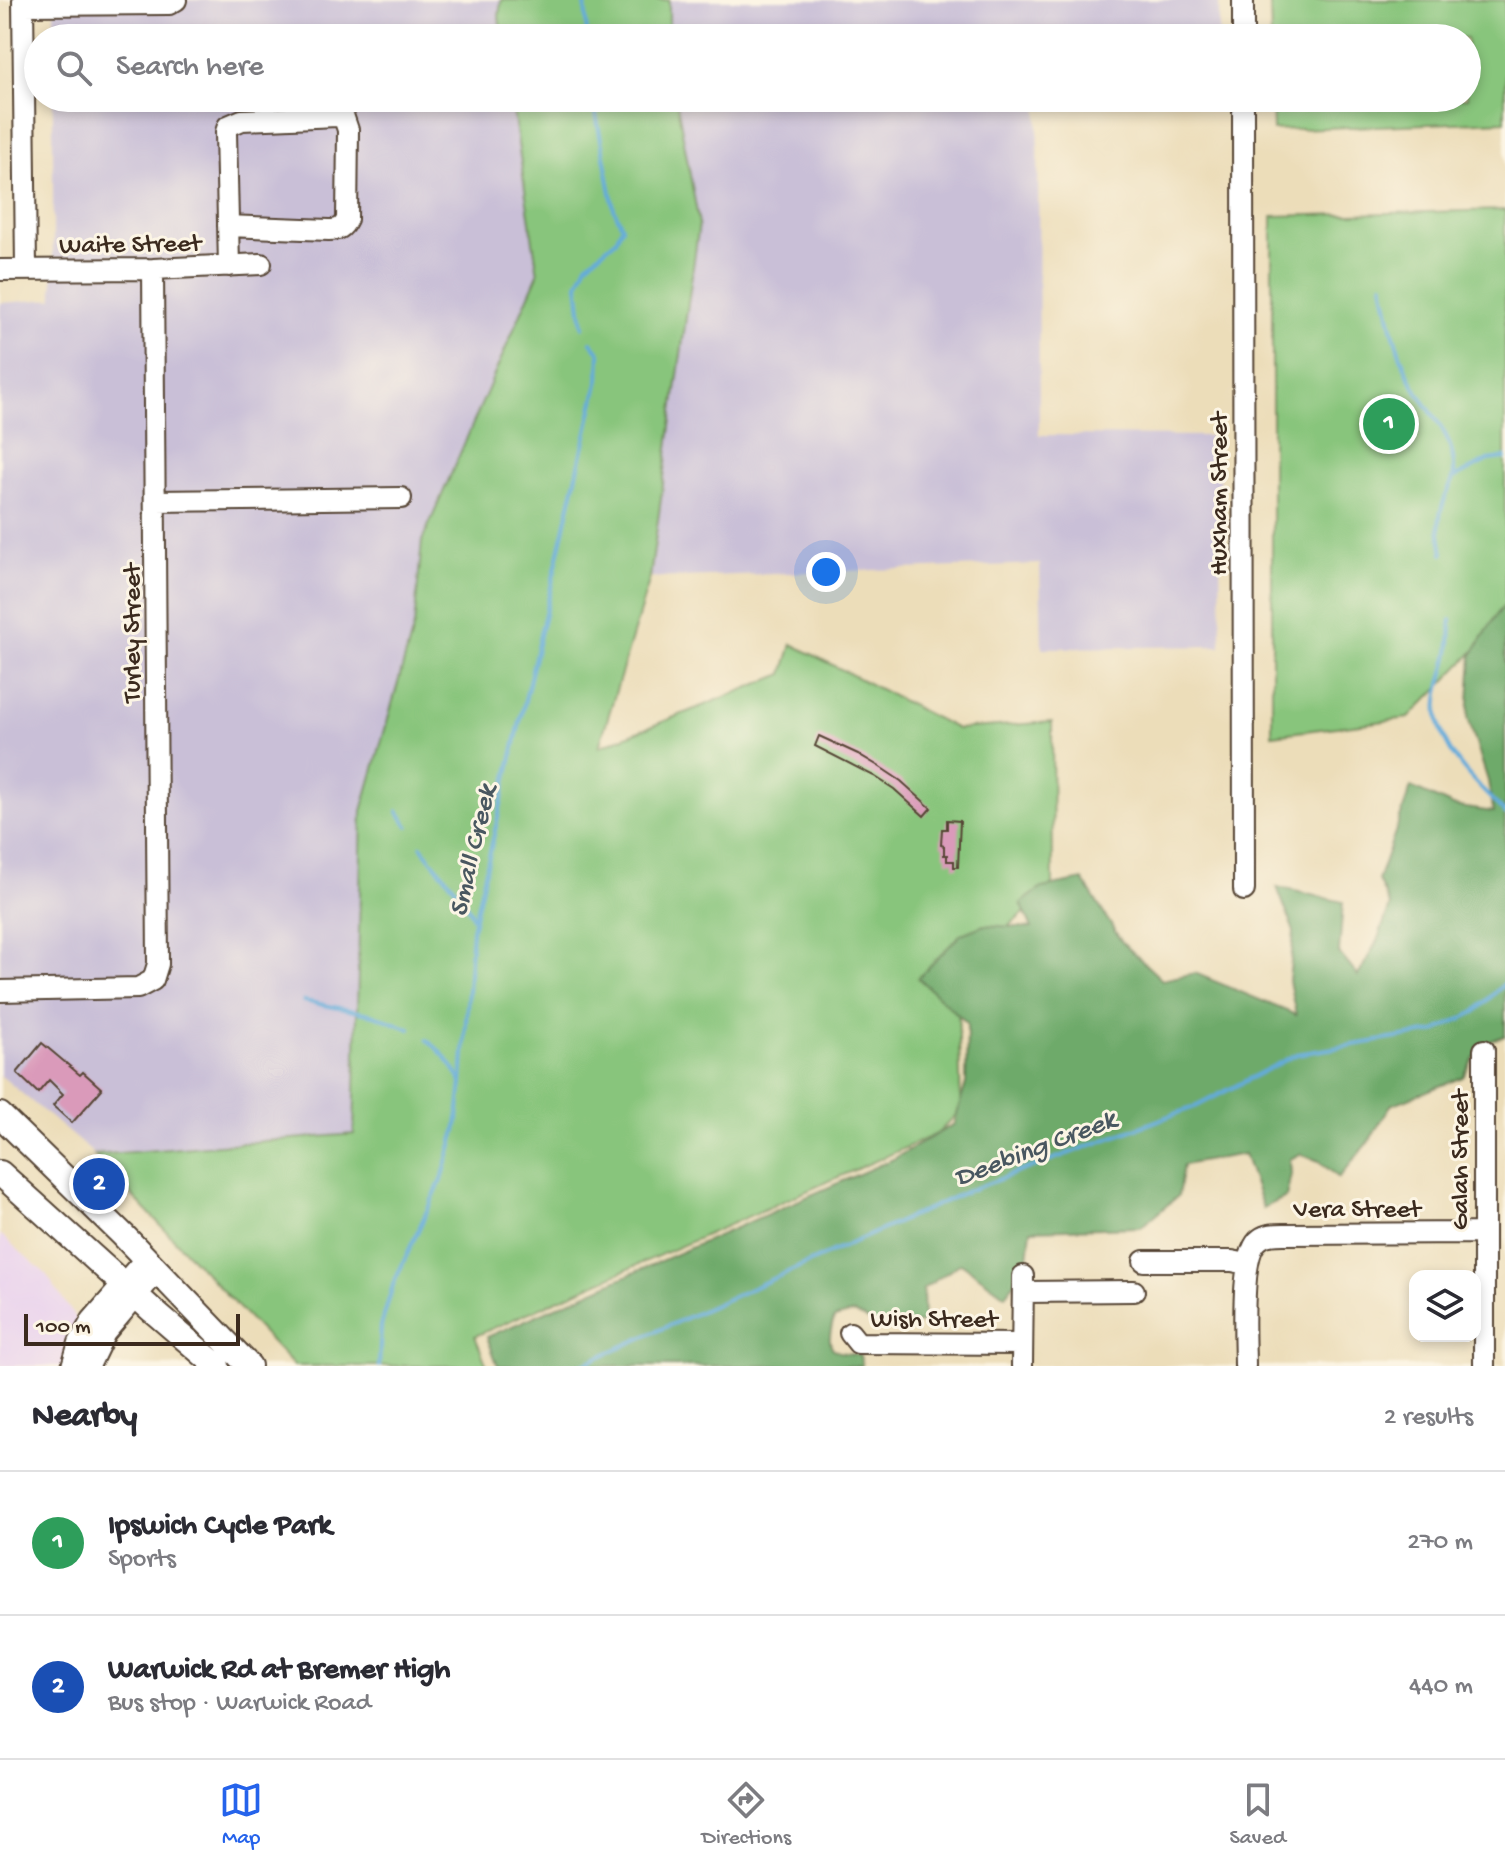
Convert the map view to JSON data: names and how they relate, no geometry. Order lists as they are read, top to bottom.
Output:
{
  "streets": {
    "street": [
      "Waite Street",
      "Huxham Street",
      "Turley Street",
      "Galah Street",
      "Vera Street",
      "Wish Street"
    ]
  },
  "crossings": [
    ["Waite Street", "Turley Street"],
    ["Galah Street", "Vera Street"]
  ],
  "water": ["Small Creek", "Deebing Creek"],
  "scale_bar": "100 m",
  "page": {
    "search": "Search here",
    "pins": ["1", "2"],
    "scale": "100 m",
    "heading": ["Nearby", "2 results"],
    "list": [
      {
        "mark": "1",
        "name": "Ipswich Cycle Park",
        "note": "Sports",
        "value": "270 m"
      },
      {
        "mark": "2",
        "name": "Warwick Rd at Bremer High",
        "note": "Bus stop · Warwick Road",
        "value": "440 m"
      }
    ],
    "nav": ["Map", "Directions", "Saved"]
  }
}
